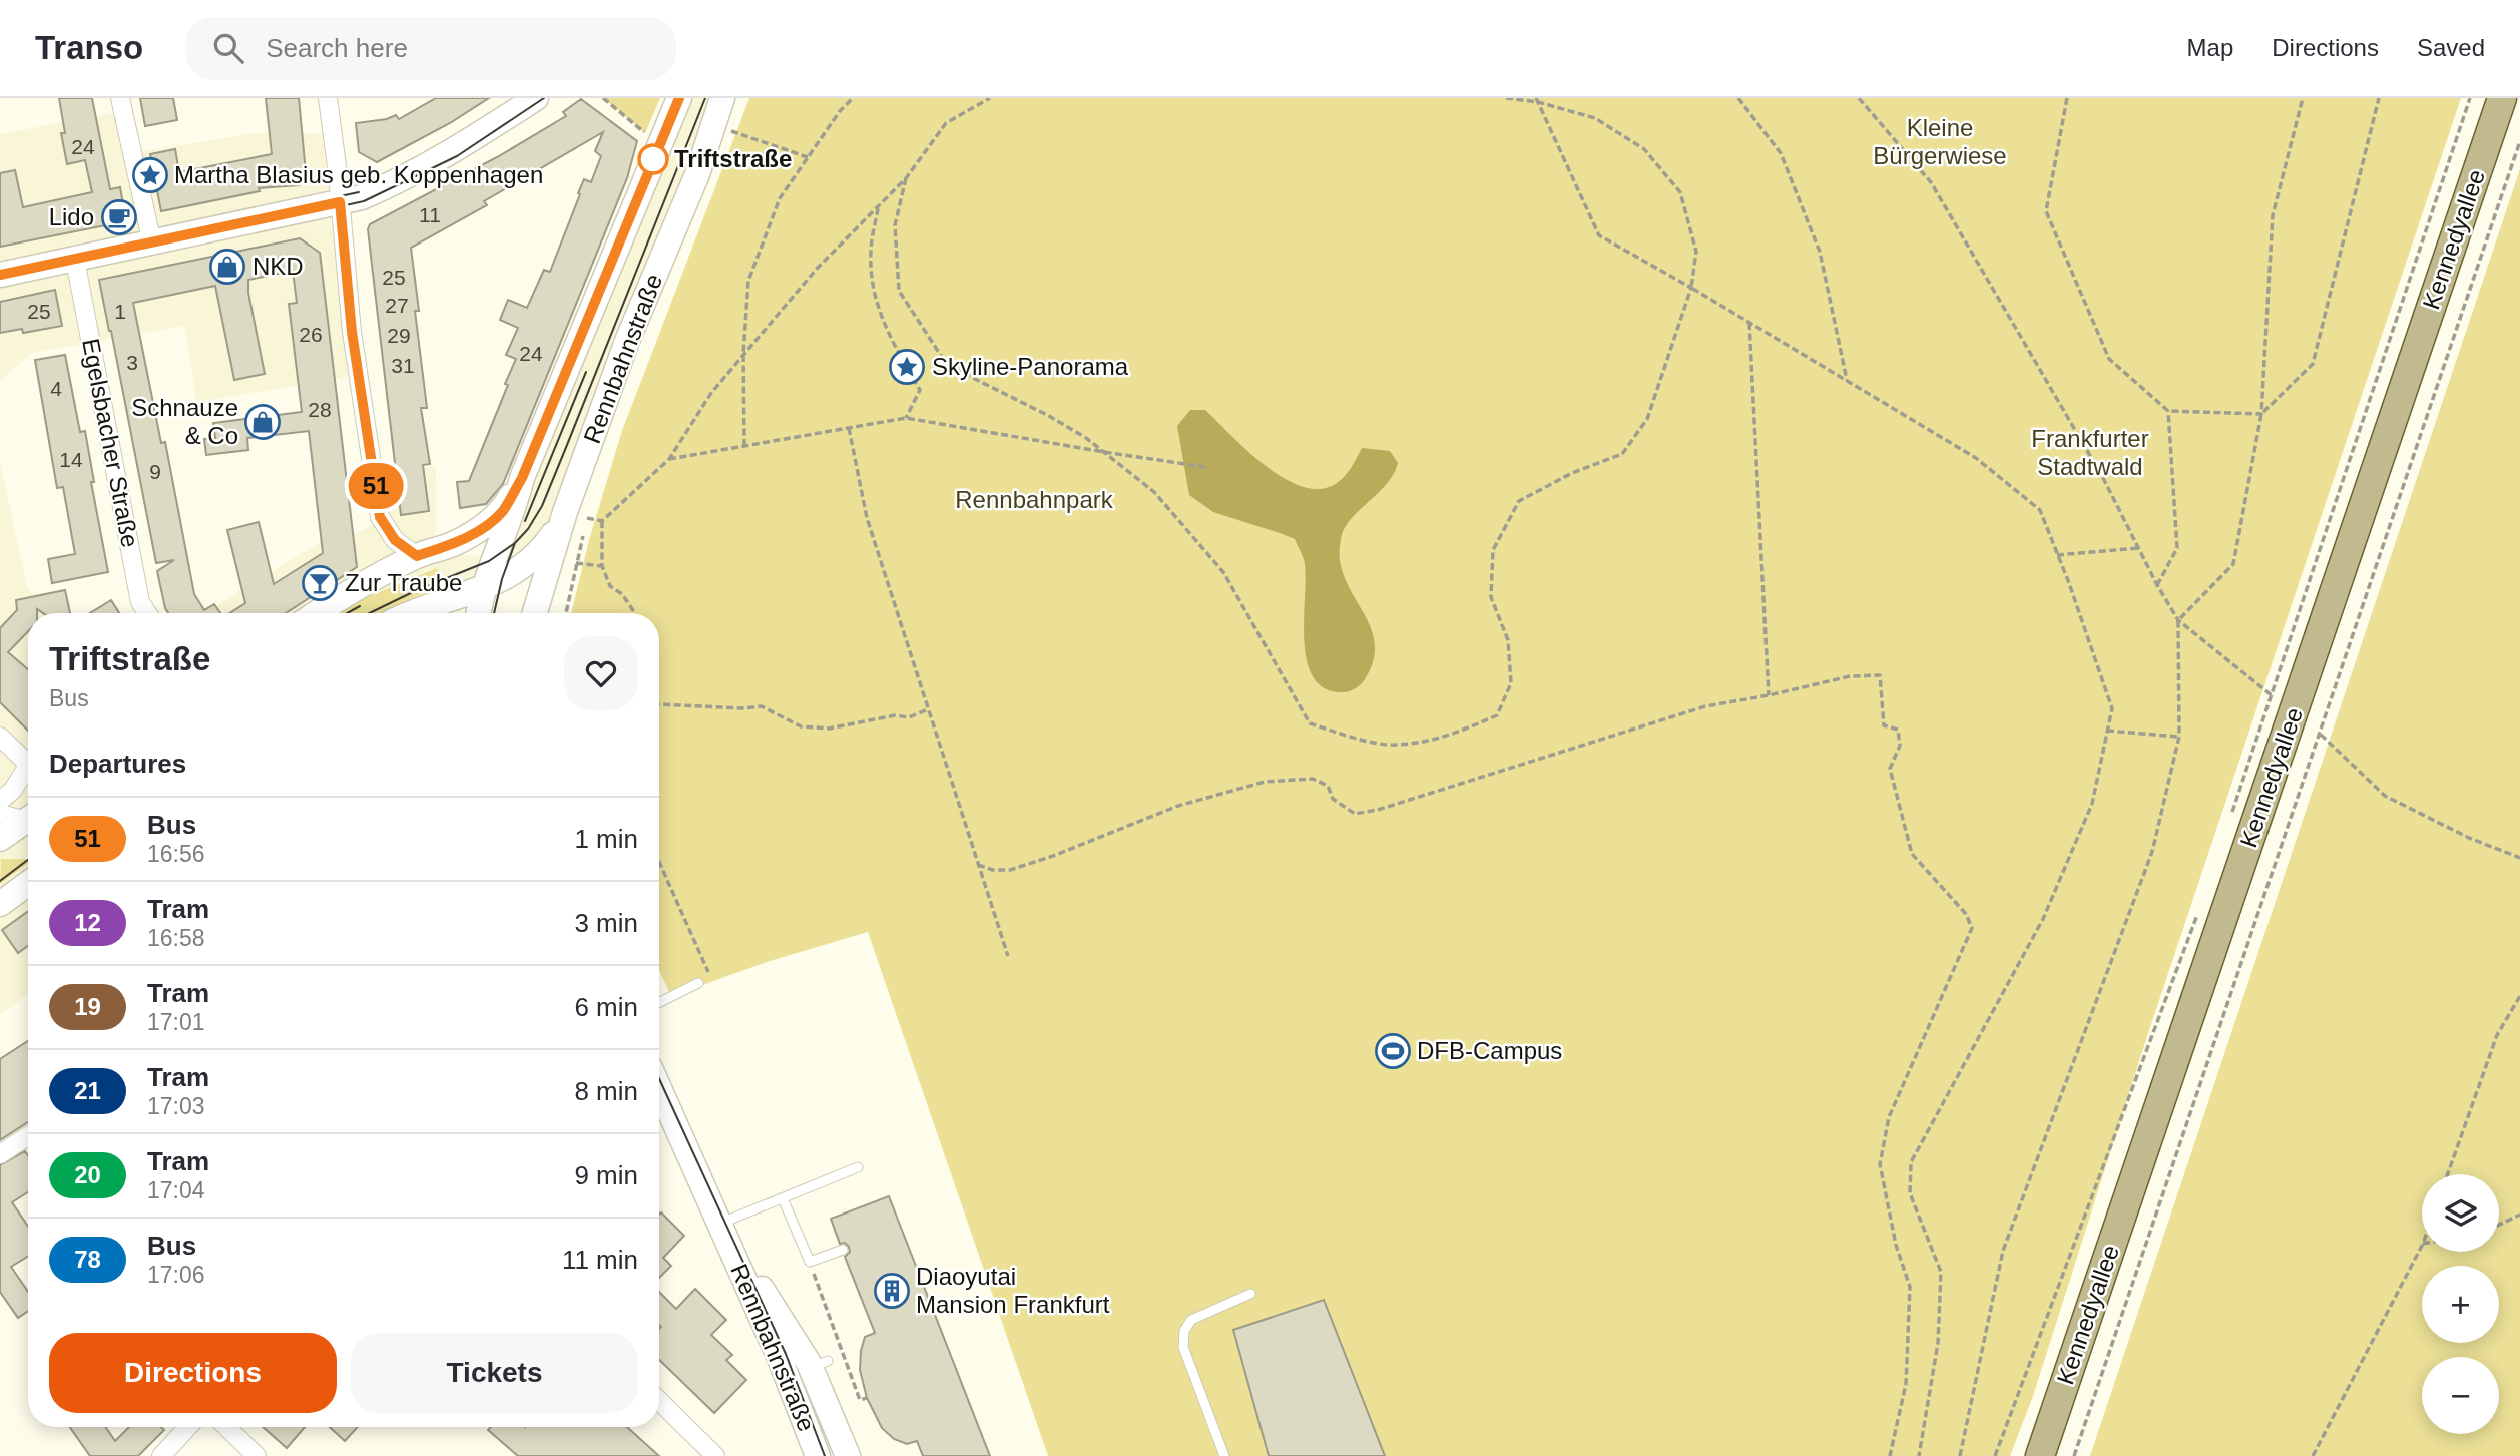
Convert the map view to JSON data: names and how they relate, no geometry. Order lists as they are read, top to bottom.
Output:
{
  "streets": {
    "main road": ["Kennedyallee", "Rennbahnstraße"],
    "street": ["Egelsbacher Straße"]
  },
  "parks": ["Kleine Bürgerwiese", "Frankfurter Stadtwald", "Rennbahnpark"],
  "places": {
    "other": ["Triftstraße"],
    "place": ["Martha Blasius geb. Koppenhagen", "Skyline-Panorama"],
    "cafe": ["Lido"],
    "shop": ["NKD", "Schnauze & Co"],
    "bar": ["Zur Traube"],
    "sports": ["DFB-Campus"],
    "building": ["Diaoyutai Mansion Frankfurt"]
  },
  "lines": ["bus line 51"],
  "house_numbers": [
    "24",
    "11",
    "25",
    "27",
    "25",
    "1",
    "26",
    "29",
    "24",
    "3",
    "31",
    "4",
    "28",
    "14",
    "9"
  ],
  "page": {
    "header": "Transo",
    "search": "Search here",
    "nav": ["Map", "Directions", "Saved"],
    "on_map": "51",
    "heading": [
      ["Triftstraße", "Bus"],
      "Departures"
    ],
    "list": [
      {
        "mark": "51",
        "name": "Bus",
        "note": "16:56",
        "value": "1 min"
      },
      {
        "mark": "12",
        "name": "Tram",
        "note": "16:58",
        "value": "3 min"
      },
      {
        "mark": "19",
        "name": "Tram",
        "note": "17:01",
        "value": "6 min"
      },
      {
        "mark": "21",
        "name": "Tram",
        "note": "17:03",
        "value": "8 min"
      },
      {
        "mark": "20",
        "name": "Tram",
        "note": "17:04",
        "value": "9 min"
      },
      {
        "mark": "78",
        "name": "Bus",
        "note": "17:06",
        "value": "11 min"
      }
    ],
    "map_buttons": ["+", "−"],
    "buttons": ["Directions", "Tickets"]
  }
}
